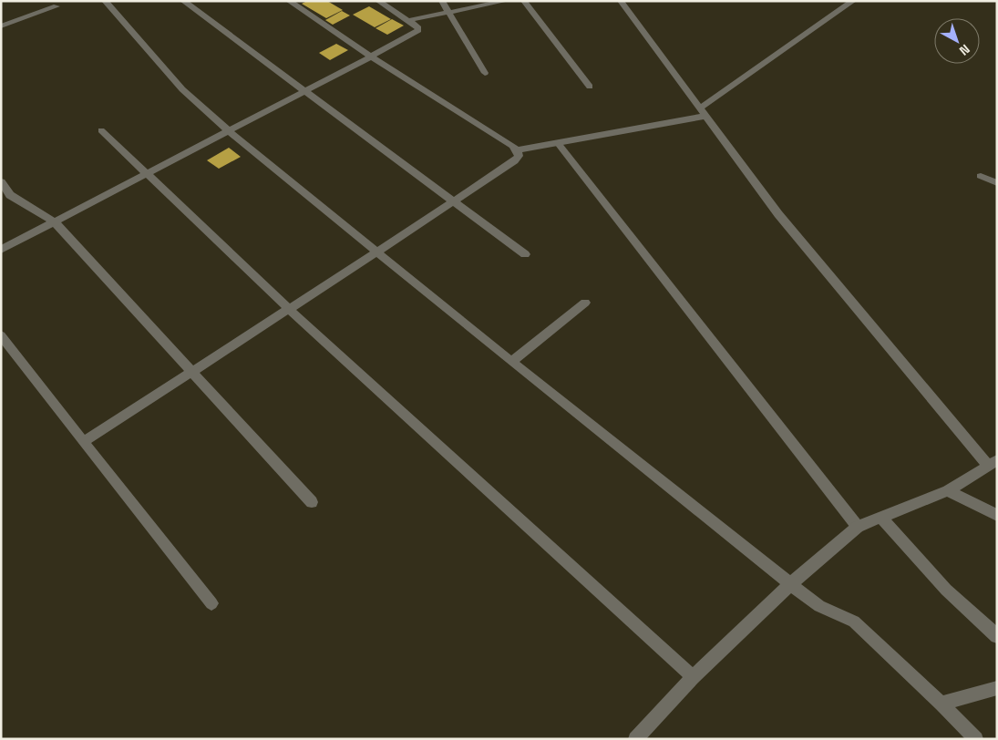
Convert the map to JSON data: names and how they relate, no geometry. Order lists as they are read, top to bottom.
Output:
{
  "north": "bottom right"
}
